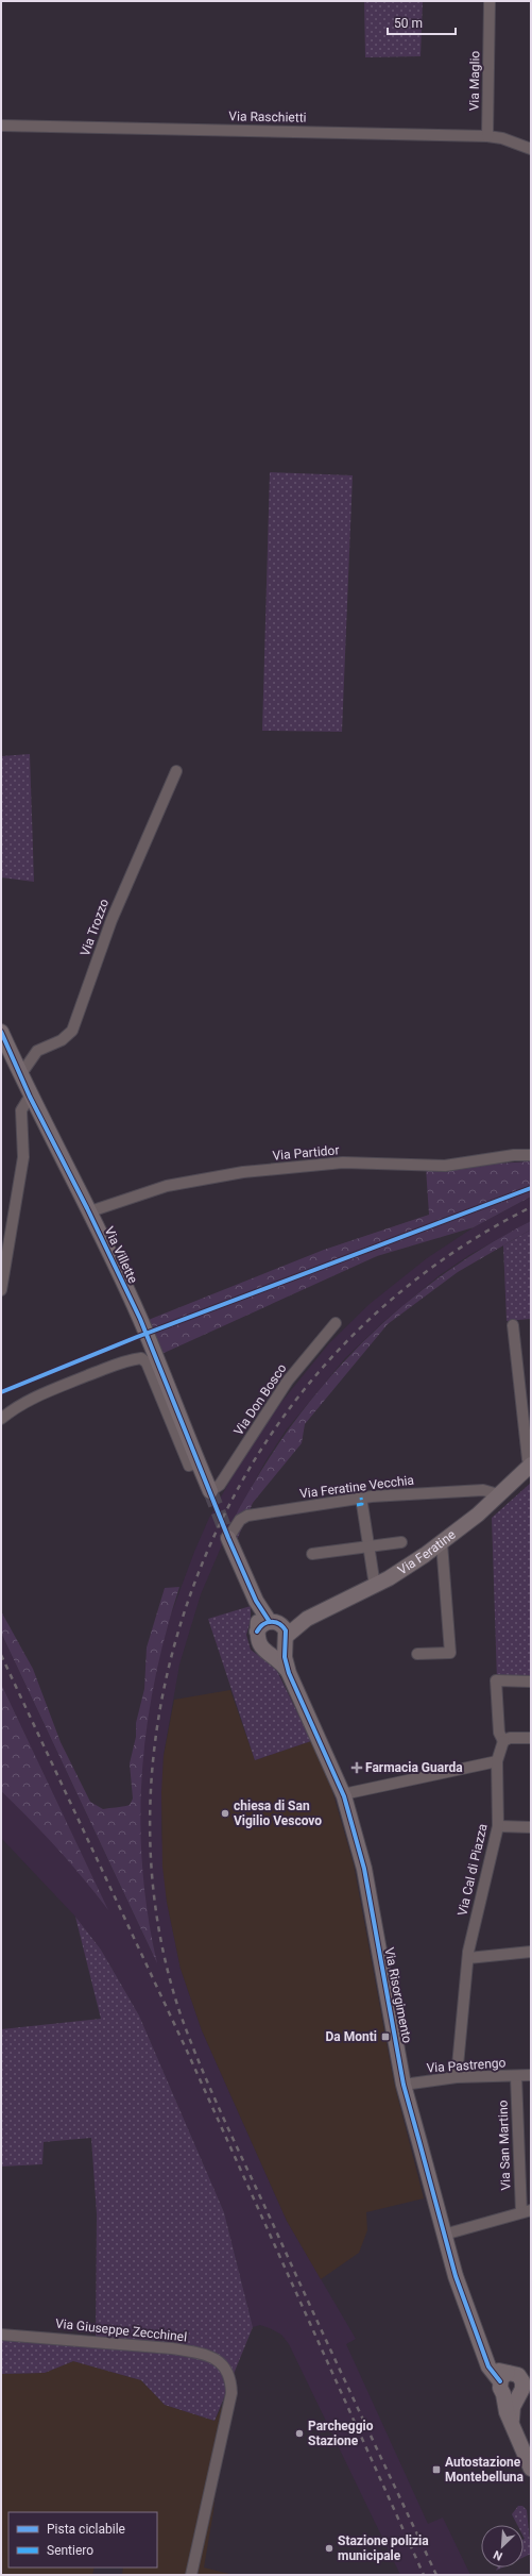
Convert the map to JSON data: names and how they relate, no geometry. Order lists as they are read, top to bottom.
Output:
{
  "streets": {
    "street": [
      "Via Maglio",
      "Via Raschietti",
      "Via Trozzo",
      "Via Partidor",
      "Via Villette",
      "Via Don Bosco",
      "Via Feratine Vecchia",
      "Via Feratine",
      "Via Cal di Piazza",
      "Via Risorgimento",
      "Via Pastrengo",
      "Via San Martino",
      "Via Giuseppe Zecchinel"
    ]
  },
  "crossings": [
    ["Via Maglio", "Via Raschietti"],
    ["Via Trozzo", "Via Villette"],
    ["Via Partidor", "Via Villette"],
    ["Via Villette", "Via Don Bosco"],
    ["Via Feratine Vecchia", "Via Feratine"],
    ["Via Feratine Vecchia", "Via Risorgimento"],
    ["Via Feratine", "Via Risorgimento"],
    ["Via Cal di Piazza", "Via Pastrengo"],
    ["Via Risorgimento", "Via Pastrengo"],
    ["Via Pastrengo", "Via San Martino"]
  ],
  "places": {
    "health": ["Farmacia Guarda"],
    "other": ["chiesa di San Vigilio Vescovo", "Parcheggio Stazione", "Stazione polizia municipale"],
    "transit": ["Da Monti", "Autostazione Montebelluna"]
  },
  "legend": ["Pista ciclabile", "Sentiero"],
  "scale_bar": "50 m",
  "north": "bottom left"
}
